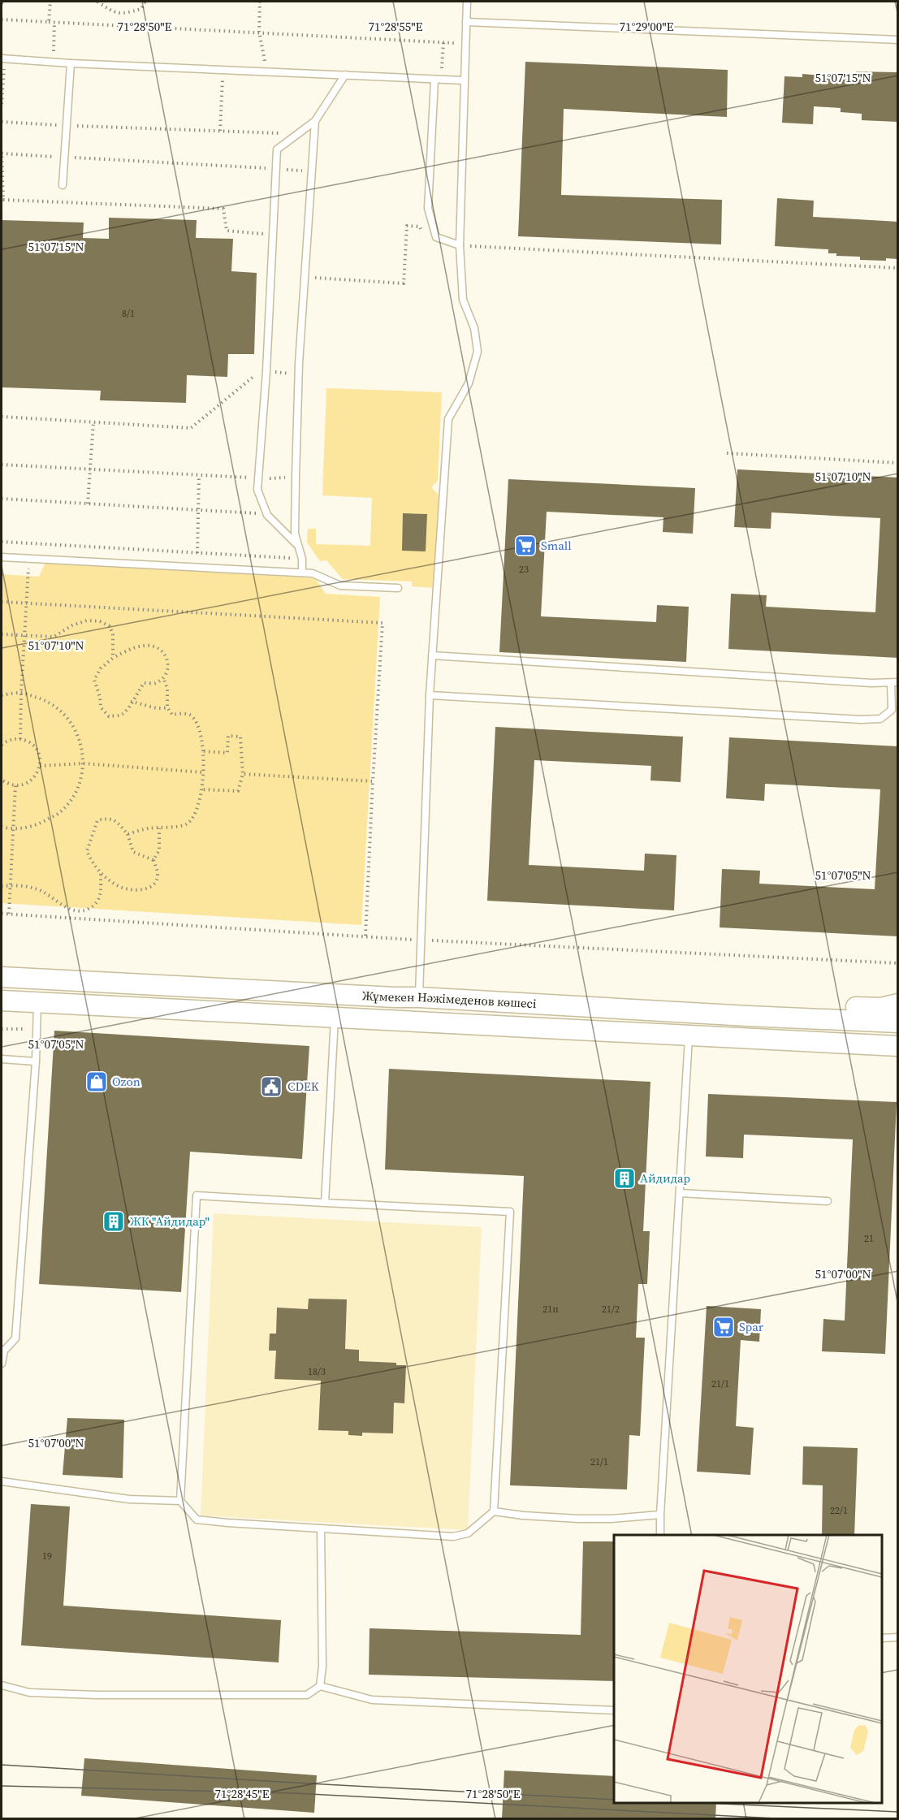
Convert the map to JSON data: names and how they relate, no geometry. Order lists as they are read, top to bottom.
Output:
{
  "streets": {
    "main road": ["Жұмекен Нәжімеденов көшесі"]
  },
  "places": {
    "supermarket": ["Small", "Spar"],
    "shop": ["Ozon"],
    "public building": ["CDEK"],
    "building": ["Айдидар", "ЖК \"Айдидар\""]
  },
  "house_numbers": [
    "8/1",
    "23",
    "21",
    "21п",
    "21/2",
    "18/3",
    "21/1",
    "21/1",
    "22/1",
    "19"
  ],
  "coordinates": [
    "71°28'50\"E",
    "71°28'55\"E",
    "71°29'00\"E",
    "51°07'15\"N",
    "51°07'10\"N",
    "51°07'05\"N",
    "51°07'00\"N",
    "71°28'45\"E"
  ]
}
